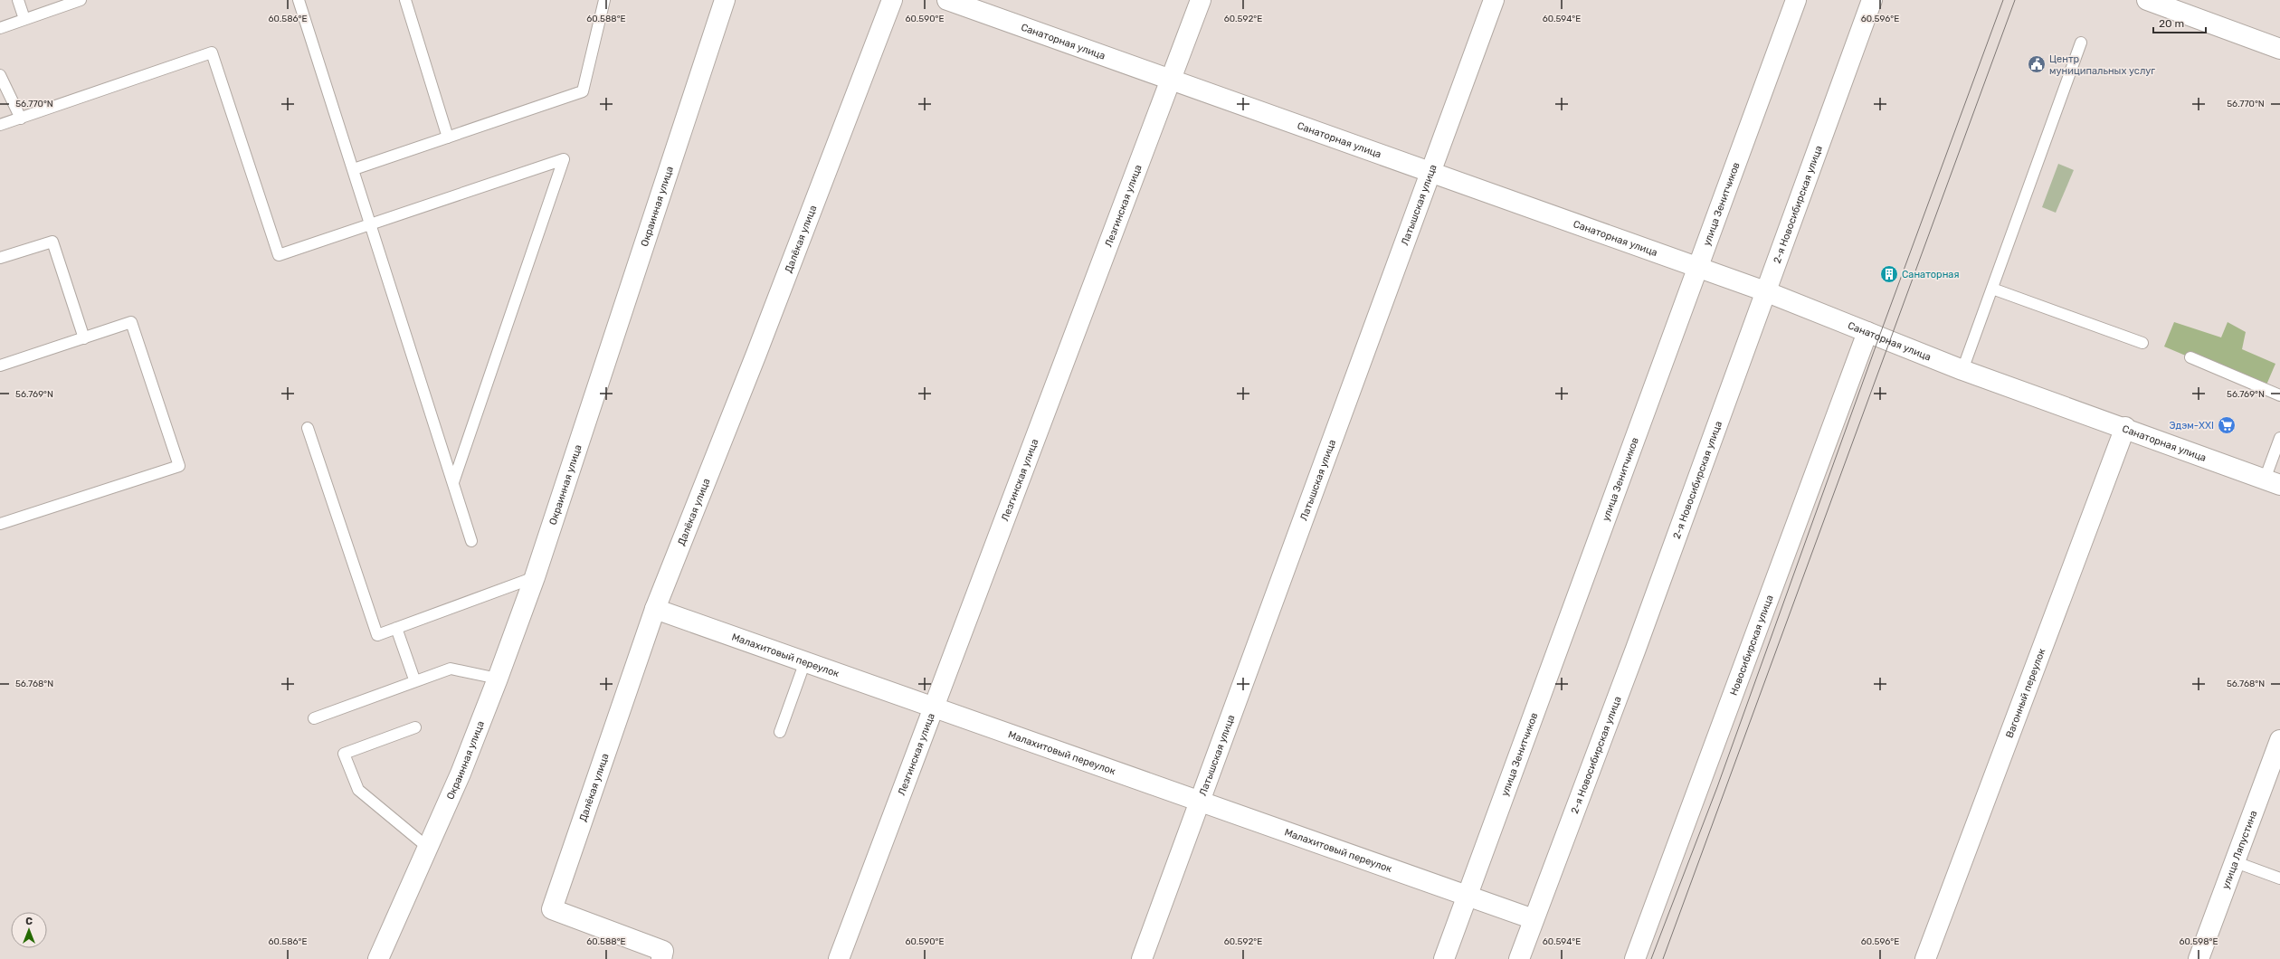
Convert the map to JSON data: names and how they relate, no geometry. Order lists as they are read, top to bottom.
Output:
{
  "streets": {
    "street": [
      "Санаторная улица",
      "Латышская улица",
      "улица Зенитчиков",
      "2-я Новосибирская улица",
      "Лезгинская улица",
      "Окраинная улица",
      "Далёкая улица",
      "Новосибирская улица",
      "Малахитовый переулок",
      "Вагонный переулок",
      "улица Ляпустина"
    ]
  },
  "crossings": [
    ["Санаторная улица", "Латышская улица"],
    ["Санаторная улица", "улица Зенитчиков"],
    ["Санаторная улица", "2-я Новосибирская улица"],
    ["Санаторная улица", "Лезгинская улица"],
    ["Санаторная улица", "Новосибирская улица"],
    ["Санаторная улица", "Вагонный переулок"],
    ["Латышская улица", "Малахитовый переулок"],
    ["улица Зенитчиков", "Малахитовый переулок"],
    ["2-я Новосибирская улица", "Малахитовый переулок"],
    ["Лезгинская улица", "Малахитовый переулок"],
    ["Далёкая улица", "Малахитовый переулок"]
  ],
  "places": {
    "public building": ["Центр муниципальных услуг"],
    "building": ["Санаторная"],
    "supermarket": ["Эдэм-XXI"]
  },
  "scale_bar": "20 m",
  "north": "top",
  "coordinates": [
    "60.586°E",
    "60.588°E",
    "60.590°E",
    "60.592°E",
    "60.594°E",
    "60.596°E",
    "56.770°N",
    "56.769°N",
    "56.768°N",
    "60.598°E"
  ]
}
